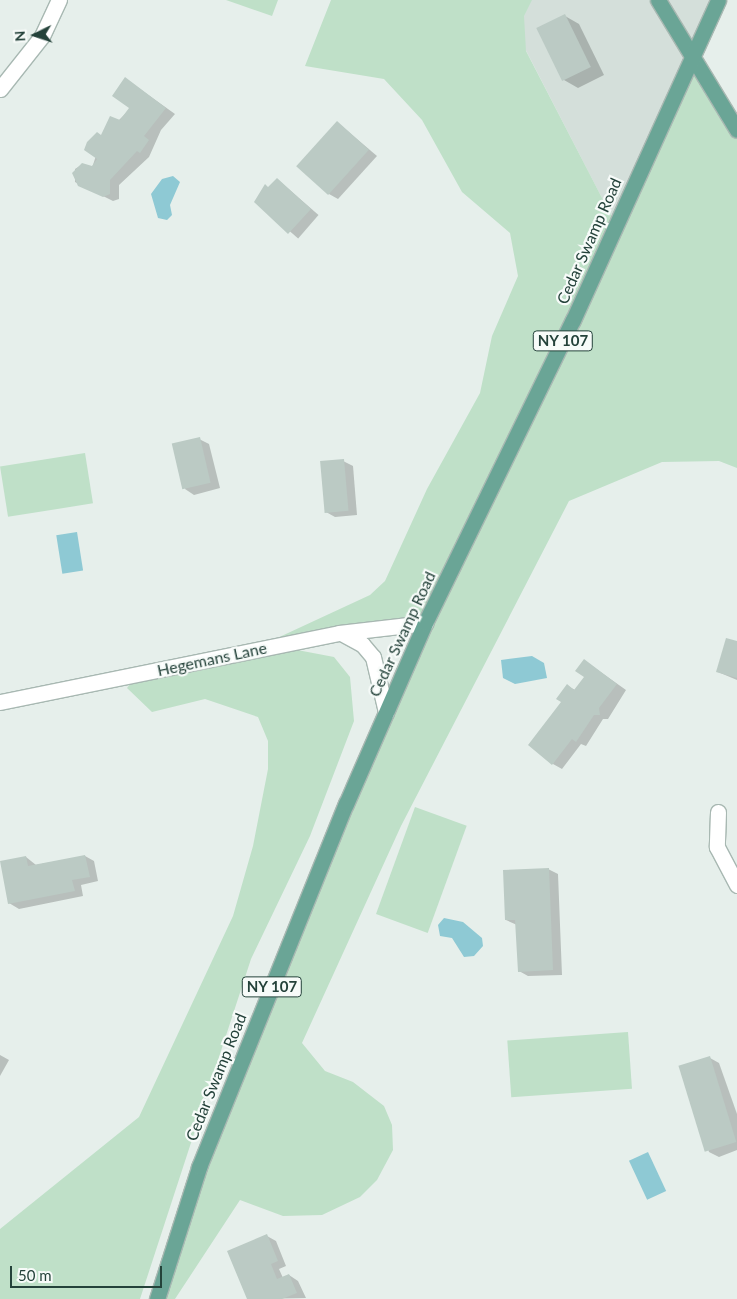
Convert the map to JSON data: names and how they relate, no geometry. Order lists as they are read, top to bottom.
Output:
{
  "streets": {
    "main road": ["Cedar Swamp Road", "NY 107"],
    "street": ["Hegemans Lane"]
  },
  "crossings": [
    ["Cedar Swamp Road", "Hegemans Lane"]
  ],
  "scale_bar": "50 m",
  "north": "left"
}
